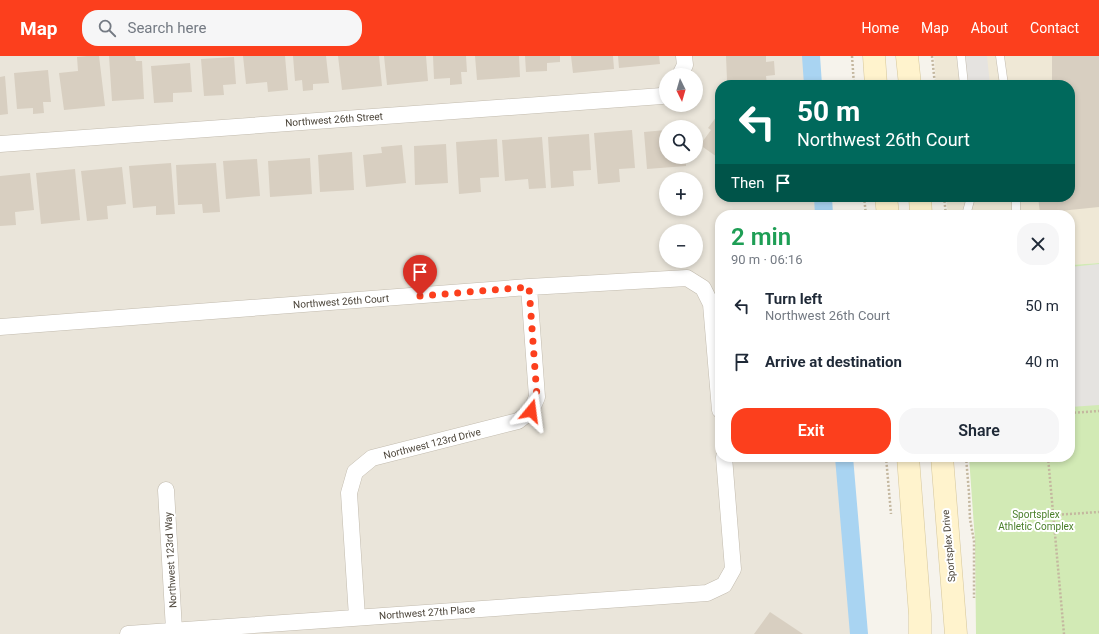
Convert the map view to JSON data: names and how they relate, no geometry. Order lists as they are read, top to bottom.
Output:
{
  "streets": {
    "street": [
      "Northwest 26th Street",
      "Northwest 26th Court",
      "Northwest 123rd Drive",
      "Sportsplex Drive",
      "Northwest 123rd Way",
      "Northwest 27th Place"
    ]
  },
  "crossings": [
    ["Northwest 26th Court", "Northwest 123rd Drive"],
    ["Northwest 123rd Drive", "Northwest 27th Place"],
    ["Northwest 123rd Way", "Northwest 27th Place"]
  ],
  "parks": ["Sportsplex Athletic Complex"],
  "north": "bottom",
  "page": {
    "header": "Map",
    "search": "Search here",
    "nav": [
      "Home",
      "Map",
      "About",
      "Contact"
    ],
    "map_buttons": ["+", "−"],
    "turn": ["50 m", "Northwest 26th Court"],
    "then": "Then",
    "heading": ["2 min", "90 m · 06:16"],
    "list": [
      {
        "name": "Turn left",
        "note": "Northwest 26th Court",
        "value": "50 m"
      },
      {
        "name": "Arrive at destination",
        "value": "40 m"
      }
    ],
    "buttons": ["Exit", "Share"]
  }
}
